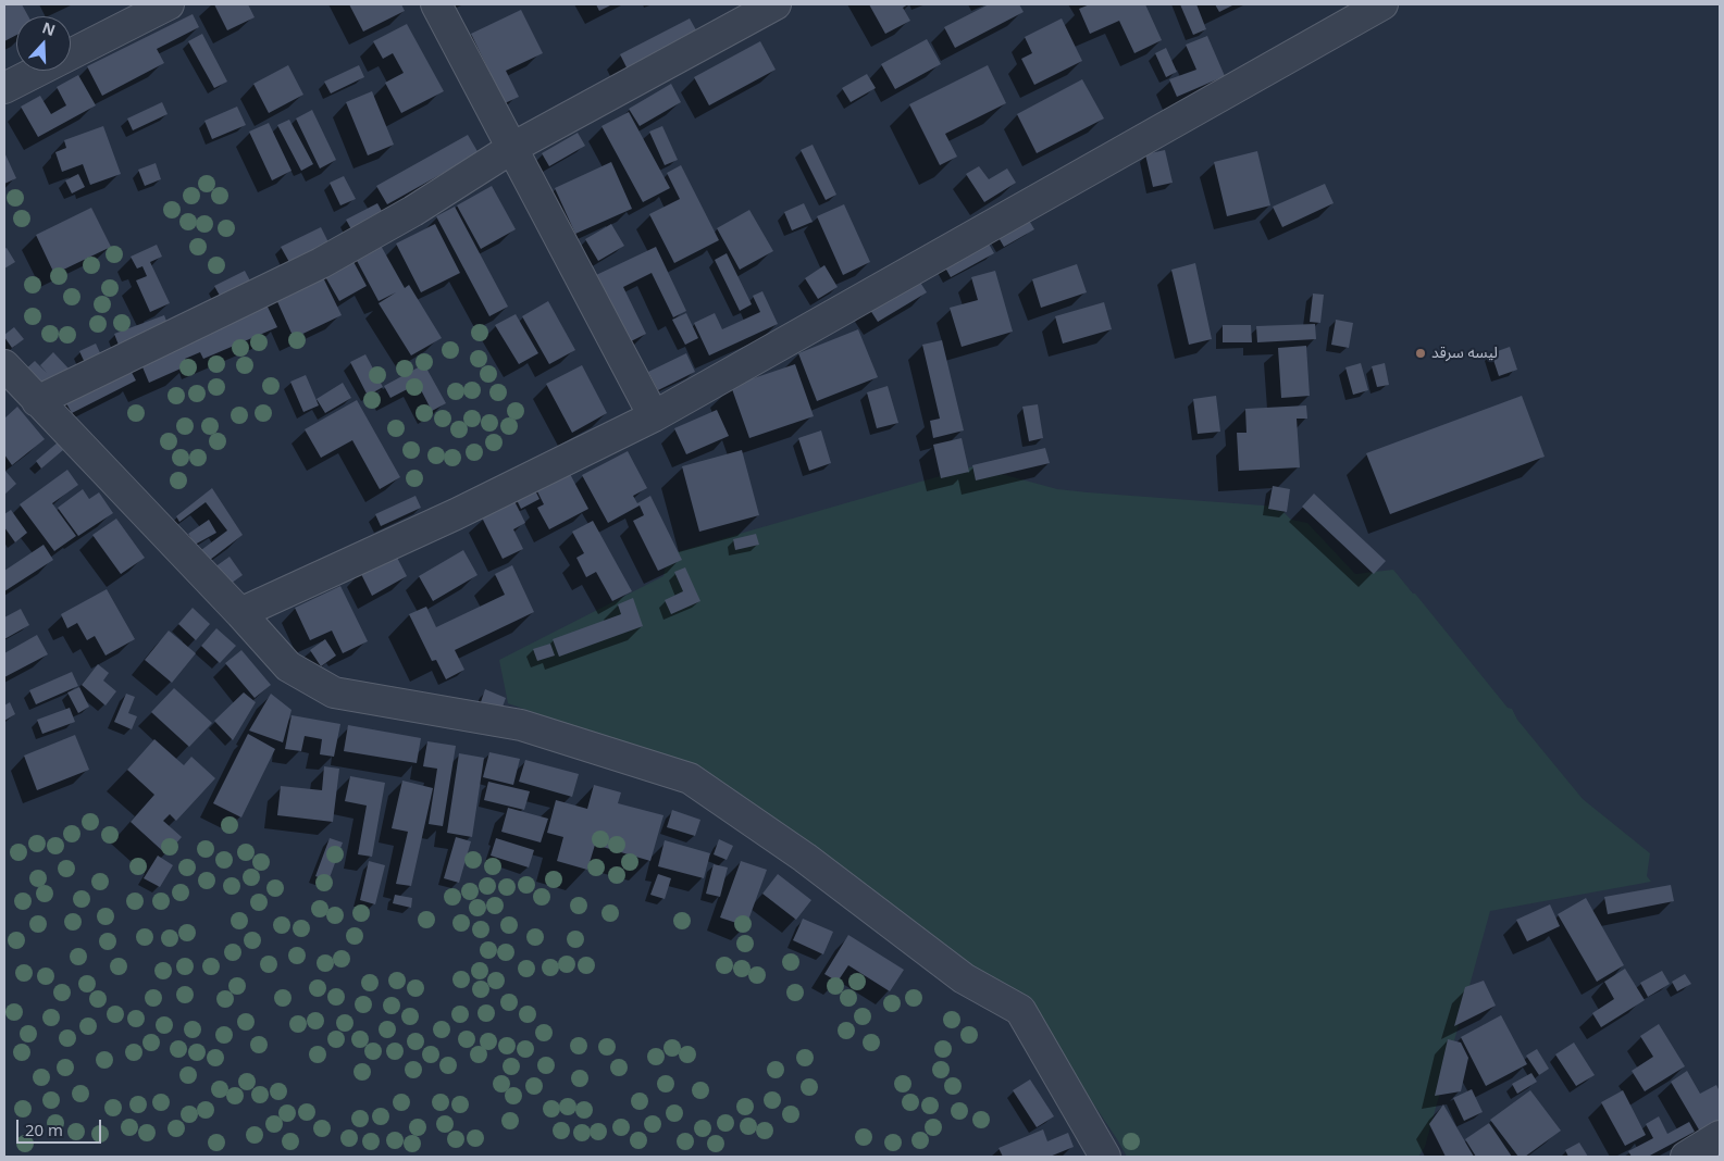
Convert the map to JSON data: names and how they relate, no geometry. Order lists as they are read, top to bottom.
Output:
{
  "places": ["لیسه سرقد"],
  "scale_bar": "20 m",
  "north": "top"
}
